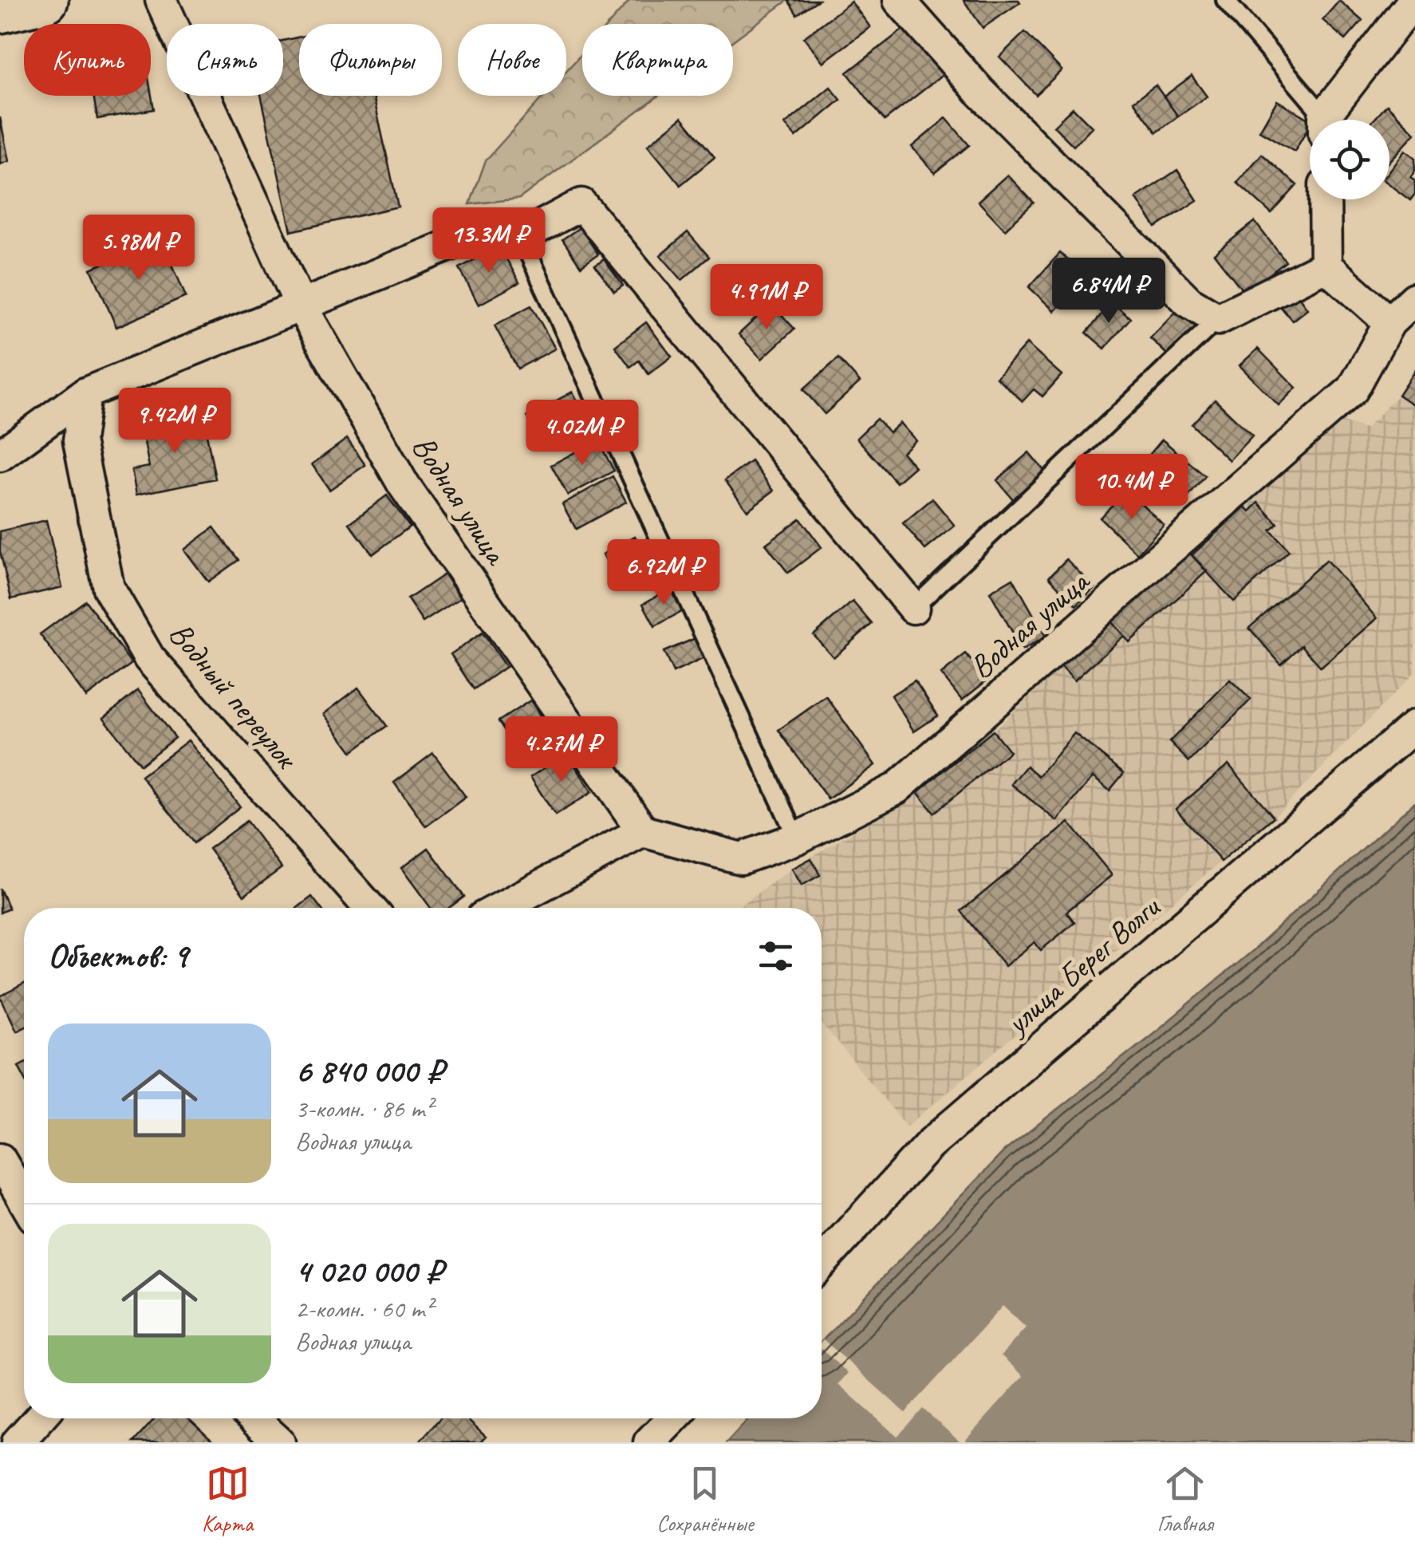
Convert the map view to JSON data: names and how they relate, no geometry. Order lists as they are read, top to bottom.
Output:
{
  "streets": {
    "street": ["Водная улица", "Водный переулок", "улица Берег Волги"]
  },
  "page": {
    "chip": [
      "Купить",
      "Снять",
      "Фильтры",
      "Новое",
      "Квартира"
    ],
    "price": [
      "13.3M ₽",
      "5.98M ₽",
      "6.84M ₽",
      "4.91M ₽",
      "9.42M ₽",
      "4.02M ₽",
      "10.4M ₽",
      "6.92M ₽",
      "4.27M ₽"
    ],
    "heading": "Объектов: 9",
    "list": [
      {
        "name": "6 840 000 ₽",
        "note": "3-комн. · 86 m² · Водная улица"
      },
      {
        "name": "4 020 000 ₽",
        "note": "2-комн. · 60 m² · Водная улица"
      }
    ],
    "tabs": ["Карта", "Сохранённые", "Главная"]
  }
}
